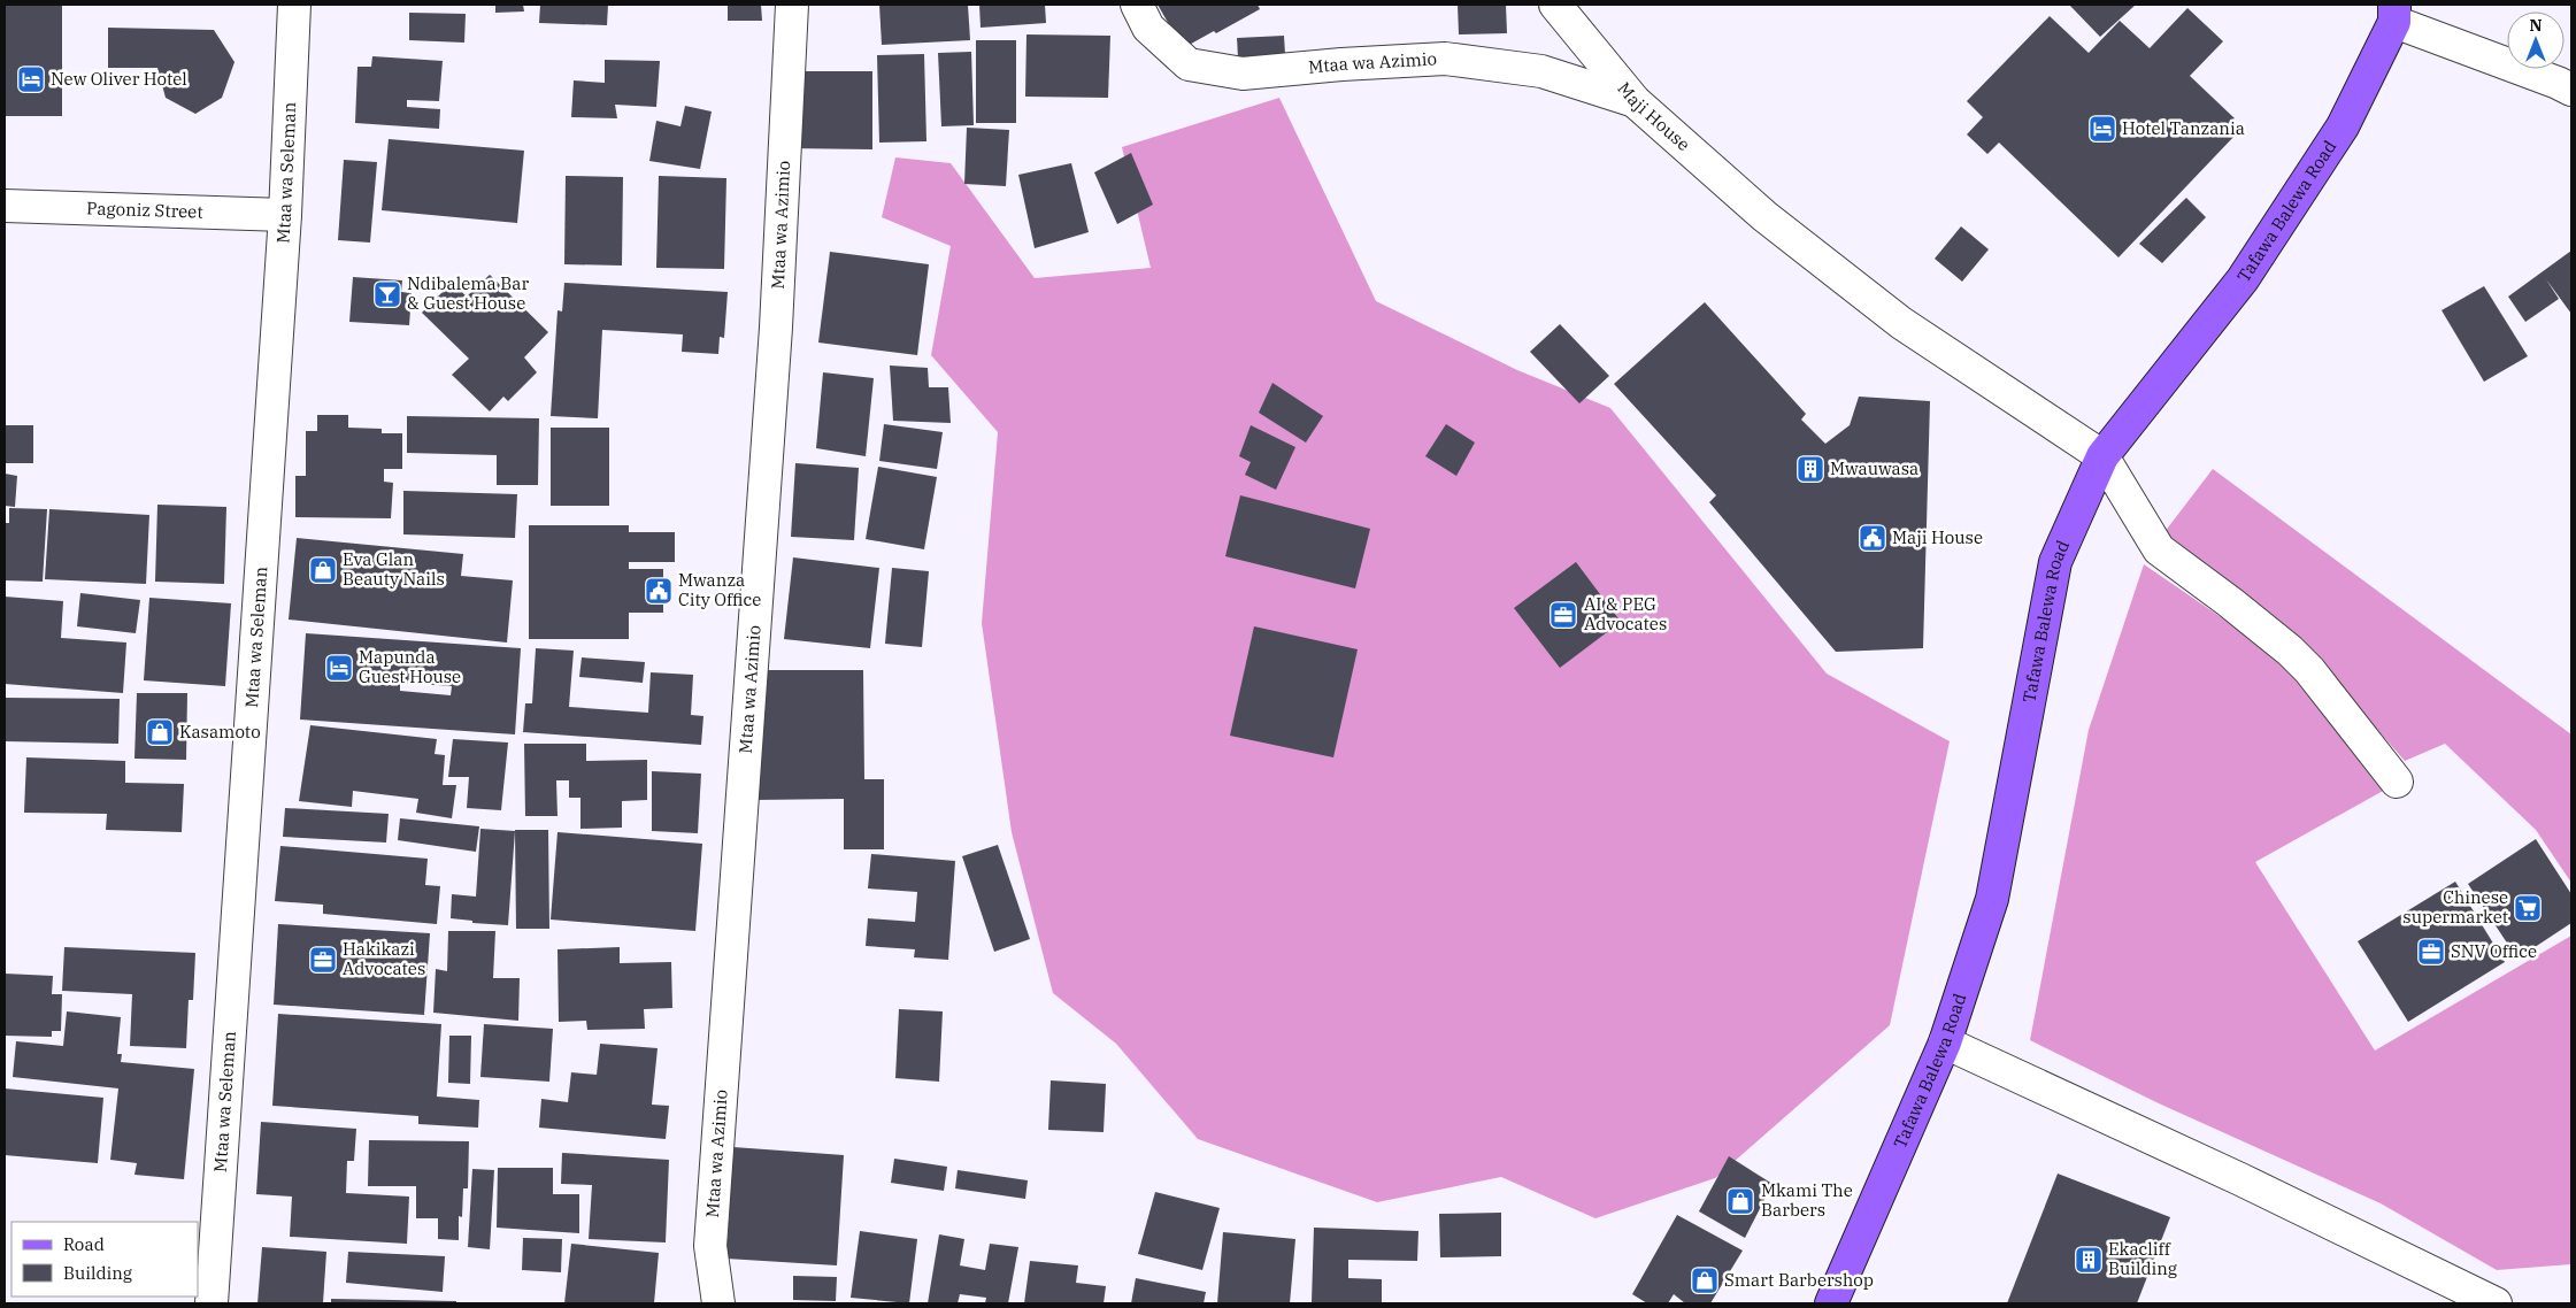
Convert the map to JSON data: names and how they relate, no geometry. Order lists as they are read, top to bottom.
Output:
{
  "streets": {
    "main road": ["Tafawa Balewa Road"],
    "street": [
      "Mtaa wa Azimio",
      "Maji House",
      "Mtaa wa Seleman",
      "Pagoniz Street"
    ]
  },
  "crossings": [
    ["Mtaa wa Azimio", "Maji House"],
    ["Maji House", "Tafawa Balewa Road"],
    ["Mtaa wa Seleman", "Pagoniz Street"]
  ],
  "places": {
    "hotel": ["New Oliver Hotel", "Hotel Tanzania", "Mapunda Guest House"],
    "bar": ["Ndibalema Bar & Guest House"],
    "building": ["Mwauwasa", "Ekacliff Building"],
    "public building": ["Maji House", "Mwanza City Office"],
    "shop": [
      "Eva Glan Beauty Nails",
      "Kasamoto",
      "Mkami The Barbers",
      "Smart Barbershop"
    ],
    "office": ["AI & PEG Advocates", "SNV Office", "Hakikazi Advocates"],
    "supermarket": ["Chinese supermarket"]
  },
  "legend": ["Road", "Building"],
  "north": "top"
}
